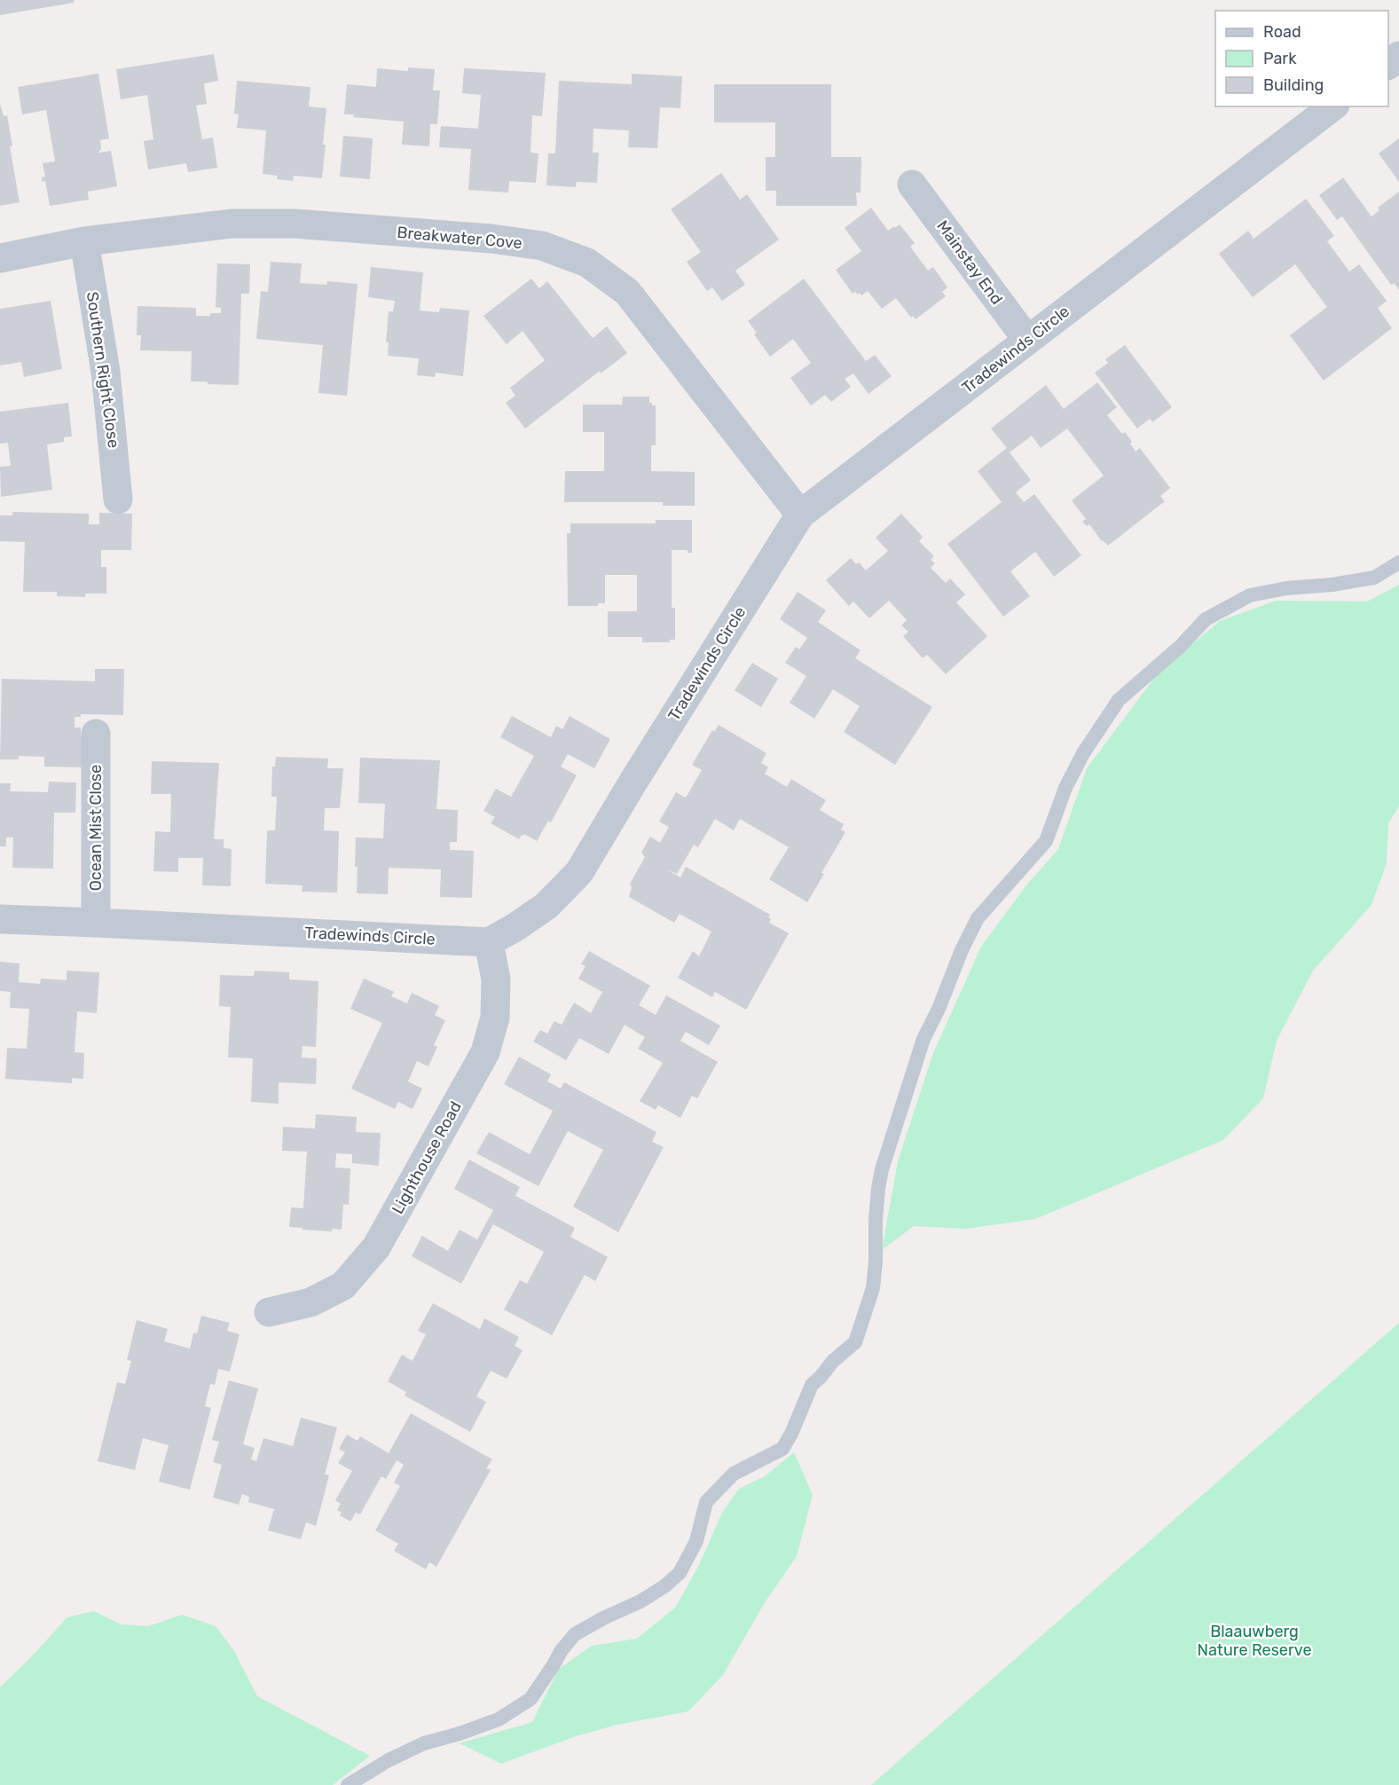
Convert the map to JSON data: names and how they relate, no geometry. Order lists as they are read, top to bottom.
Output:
{
  "streets": {
    "street": [
      "Breakwater Cove",
      "Mainstay End",
      "Tradewinds Circle",
      "Southern Right Close",
      "Ocean Mist Close",
      "Lighthouse Road"
    ]
  },
  "crossings": [
    ["Breakwater Cove", "Tradewinds Circle"],
    ["Breakwater Cove", "Southern Right Close"],
    ["Mainstay End", "Tradewinds Circle"],
    ["Tradewinds Circle", "Ocean Mist Close"],
    ["Tradewinds Circle", "Lighthouse Road"]
  ],
  "parks": ["Blaauwberg Nature Reserve"],
  "legend": ["Road", "Park", "Building"]
}
